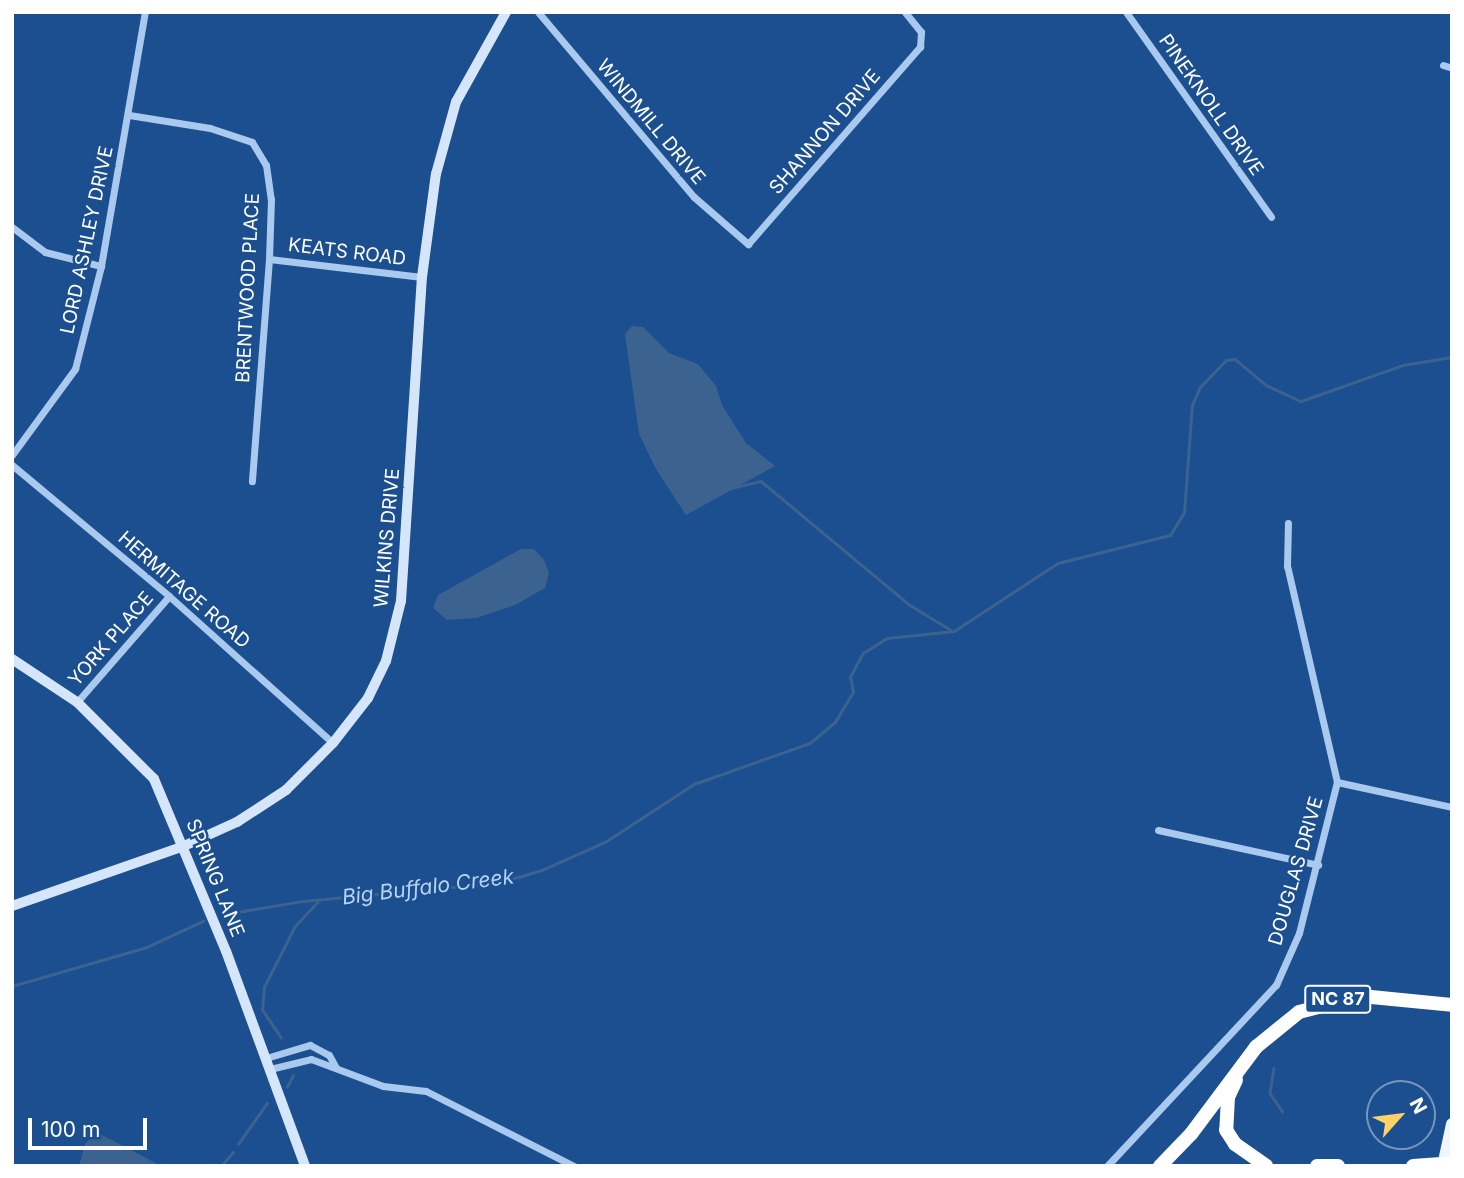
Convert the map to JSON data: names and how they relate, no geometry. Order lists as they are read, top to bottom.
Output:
{
  "streets": {
    "highway": ["NC 87"],
    "street": [
      "PINEKNOLL DRIVE",
      "WINDMILL DRIVE",
      "SHANNON DRIVE",
      "LORD ASHLEY DRIVE",
      "KEATS ROAD",
      "BRENTWOOD PLACE",
      "WILKINS DRIVE",
      "HERMITAGE ROAD",
      "YORK PLACE",
      "DOUGLAS DRIVE",
      "SPRING LANE"
    ]
  },
  "crossings": [
    ["WINDMILL DRIVE", "SHANNON DRIVE"],
    ["LORD ASHLEY DRIVE", "BRENTWOOD PLACE"],
    ["KEATS ROAD", "BRENTWOOD PLACE"],
    ["KEATS ROAD", "WILKINS DRIVE"],
    ["WILKINS DRIVE", "HERMITAGE ROAD"],
    ["WILKINS DRIVE", "SPRING LANE"],
    ["HERMITAGE ROAD", "YORK PLACE"],
    ["YORK PLACE", "SPRING LANE"]
  ],
  "water": ["Big Buffalo Creek"],
  "scale_bar": "100 m",
  "north": "top right"
}
